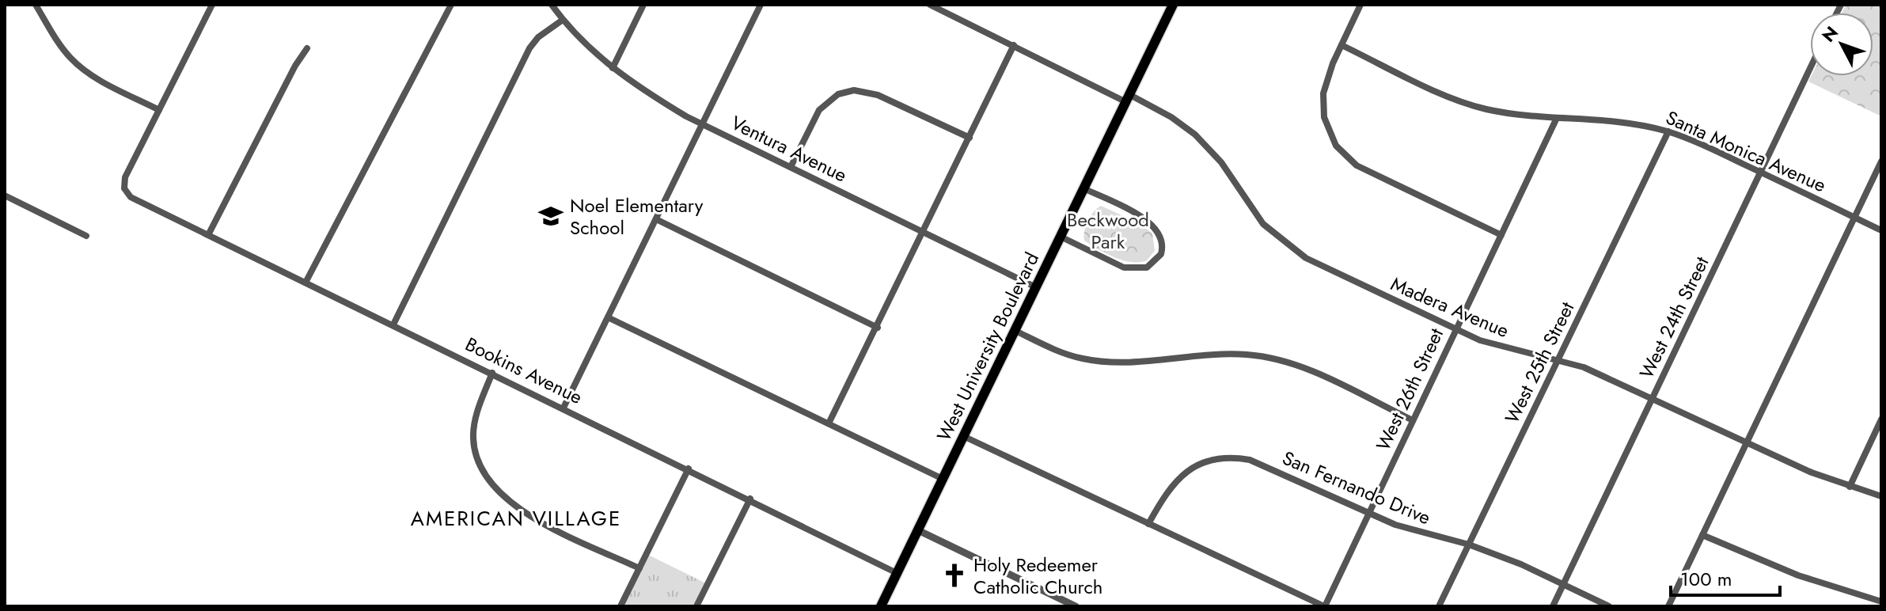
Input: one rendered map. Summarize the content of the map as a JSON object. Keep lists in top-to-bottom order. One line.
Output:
{"streets":{"main road":["West University Boulevard"],"street":["Ventura Avenue","Santa Monica Avenue","Madera Avenue","West 24th Street","West 25th Street","Bookins Avenue","West 26th Street","San Fernando Drive"]},"crossings":[["Ventura Avenue","West University Boulevard"],["Santa Monica Avenue","West 24th Street"],["Santa Monica Avenue","West 25th Street"],["Santa Monica Avenue","West 26th Street"],["Madera Avenue","West 24th Street"],["Madera Avenue","West University Boulevard"],["Madera Avenue","West 25th Street"],["Madera Avenue","West 26th Street"],["West 24th Street","San Fernando Drive"],["West University Boulevard","Bookins Avenue"],["West 25th Street","San Fernando Drive"],["West 26th Street","San Fernando Drive"]],"districts":["AMERICAN VILLAGE"],"parks":["Beckwood Park"],"places":{"school or university":["Noel Elementary School"],"church":["Holy Redeemer Catholic Church"]},"scale_bar":"100 m","north":"top left"}
